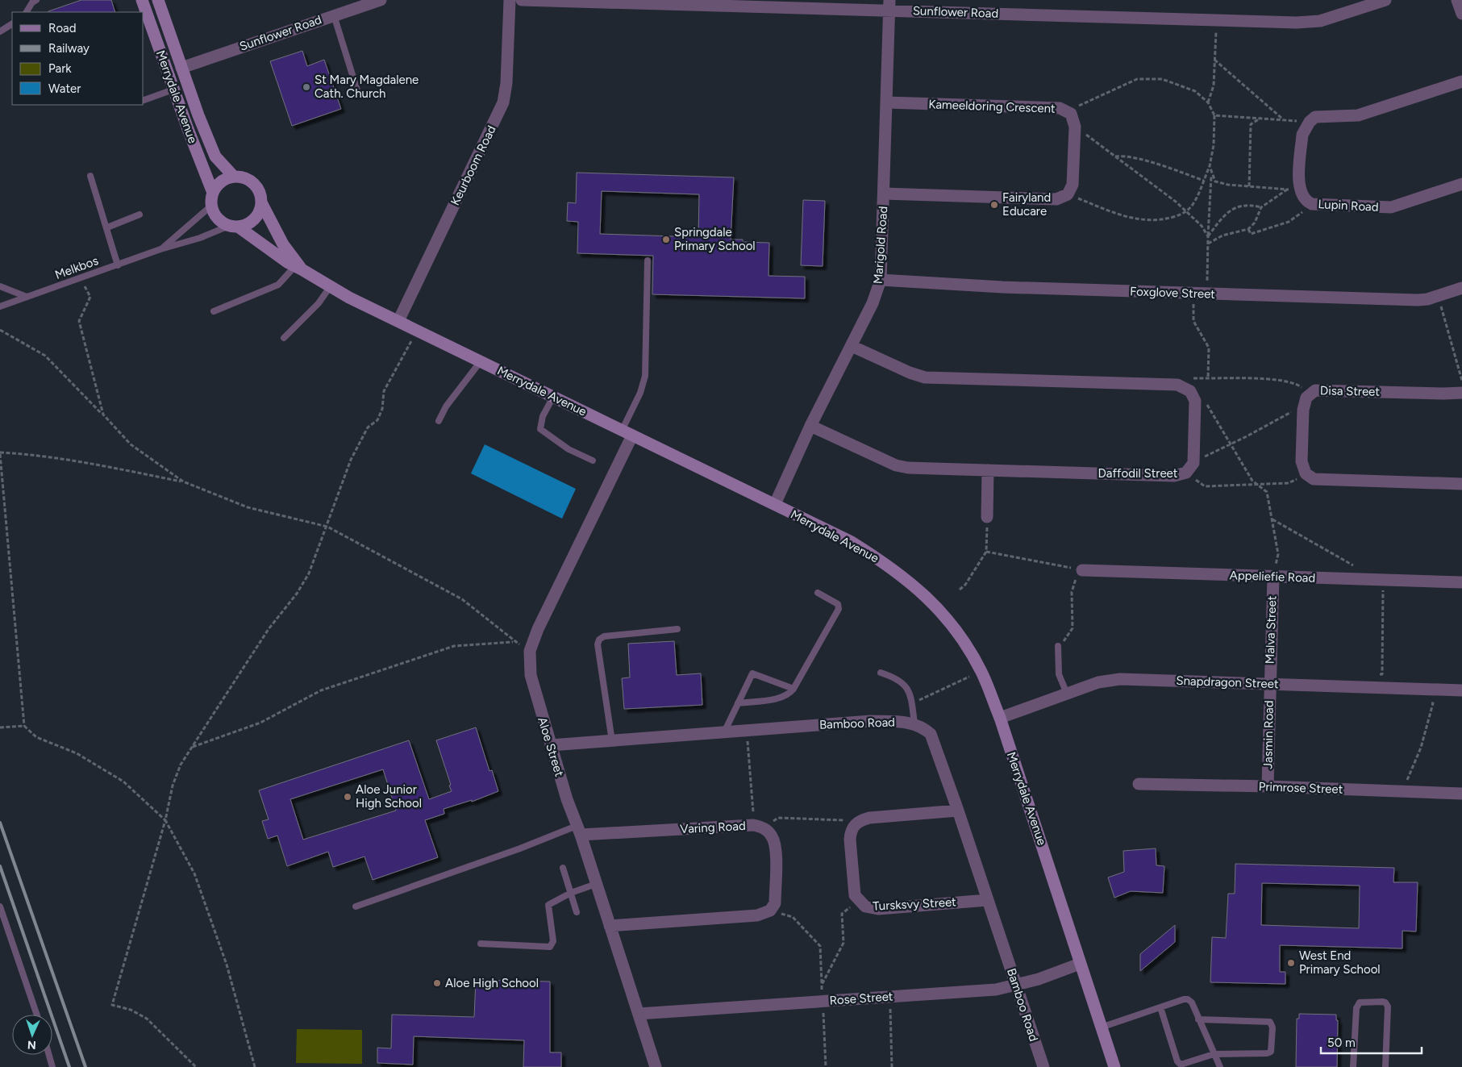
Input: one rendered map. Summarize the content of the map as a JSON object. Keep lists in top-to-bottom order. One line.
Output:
{"streets":{"street":["Sunflower Road","Merrydale Avenue","Kameeldoring Crescent","Keurboom Road","Lupin Road","Marigold Road","Foxglove Street","Disa Street","Daffodil Street","Appeliefie Road","Malva Street","Snapdragon Street","Bamboo Road","Jasmin Road","Aloe Street","Primrose Street","Varing Road","Tursksvy Street","Rose Street"],"lane":["Melkbos"]},"crossings":[["Sunflower Road","Merrydale Avenue"],["Sunflower Road","Marigold Road"],["Merrydale Avenue","Keurboom Road"],["Merrydale Avenue","Marigold Road"],["Merrydale Avenue","Melkbos"],["Merrydale Avenue","Snapdragon Street"],["Merrydale Avenue","Aloe Street"],["Merrydale Avenue","Rose Street"],["Kameeldoring Crescent","Marigold Road"],["Marigold Road","Foxglove Street"],["Marigold Road","Daffodil Street"],["Appeliefie Road","Malva Street"],["Malva Street","Snapdragon Street"],["Malva Street","Jasmin Road"],["Snapdragon Street","Jasmin Road"],["Bamboo Road","Aloe Street"],["Bamboo Road","Tursksvy Street"],["Bamboo Road","Rose Street"],["Jasmin Road","Primrose Street"],["Aloe Street","Varing Road"],["Aloe Street","Rose Street"]],"places":["St Mary Magdalene Cath. Church","Fairyland Educare","Springdale Primary School","Aloe Junior High School","West End Primary School","Aloe High School"],"legend":["Road","Railway","Park","Water"],"scale_bar":"50 m","north":"bottom"}
